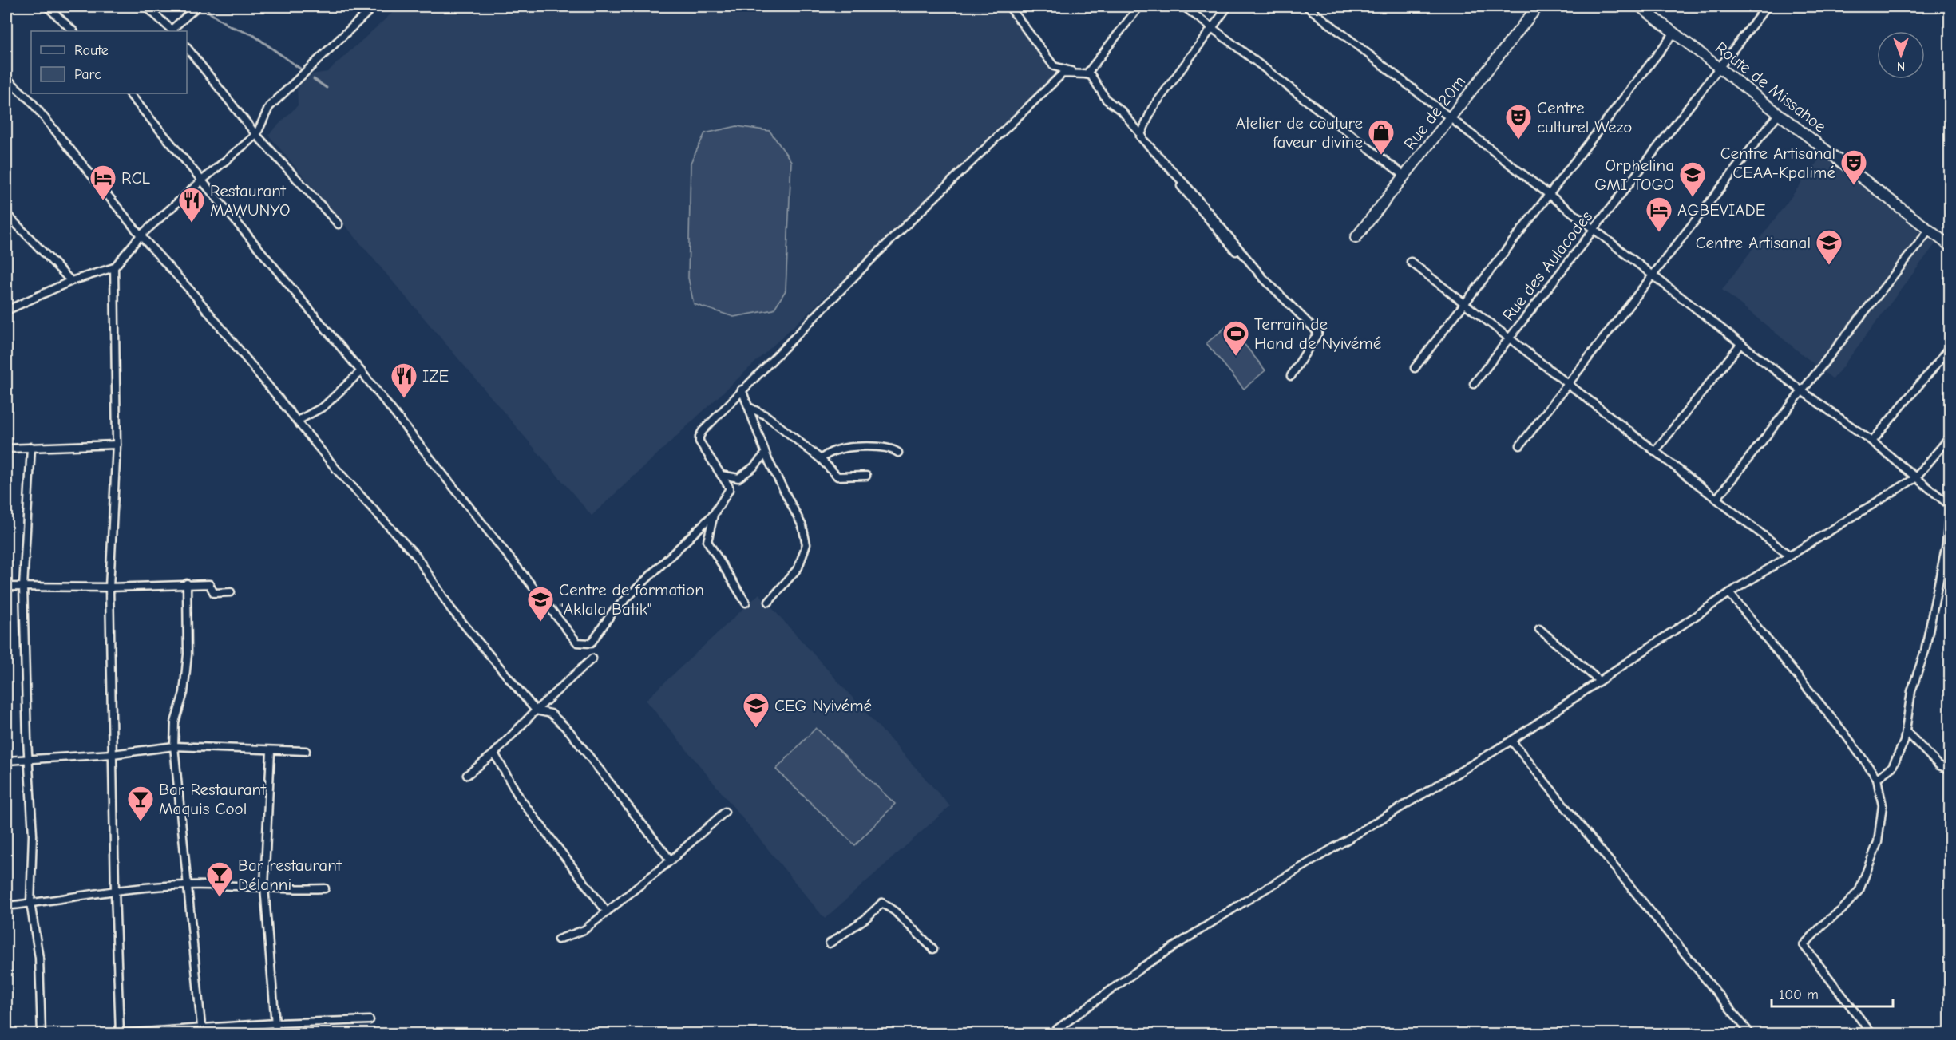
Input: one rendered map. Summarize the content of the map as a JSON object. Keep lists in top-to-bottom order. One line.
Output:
{"streets":{"main road":["Route de Missahoe","Rue de 20m"],"street":["Rue des Aulacodes"]},"crossings":[["Route de Missahoe","Rue des Aulacodes"]],"places":{"theatre":["Centre culturel Wezo","Centre Artisanal CEAA-Kpalimé"],"shop":["Atelier de couture faveur divine"],"school or university":["Orphelina GMI TOGO","Centre Artisanal","Centre de formation \"Aklala Batik\"","CEG Nyivémé"],"hotel":["RCL","AGBEVIADE"],"restaurant":["Restaurant MAWUNYO","IZE"],"sports":["Terrain de Hand de Nyivémé"],"bar":["Bar Restaurant Maquis Cool","Bar restaurant Délanni"]},"legend":["Route","Parc"],"scale_bar":"100 m","north":"bottom"}
